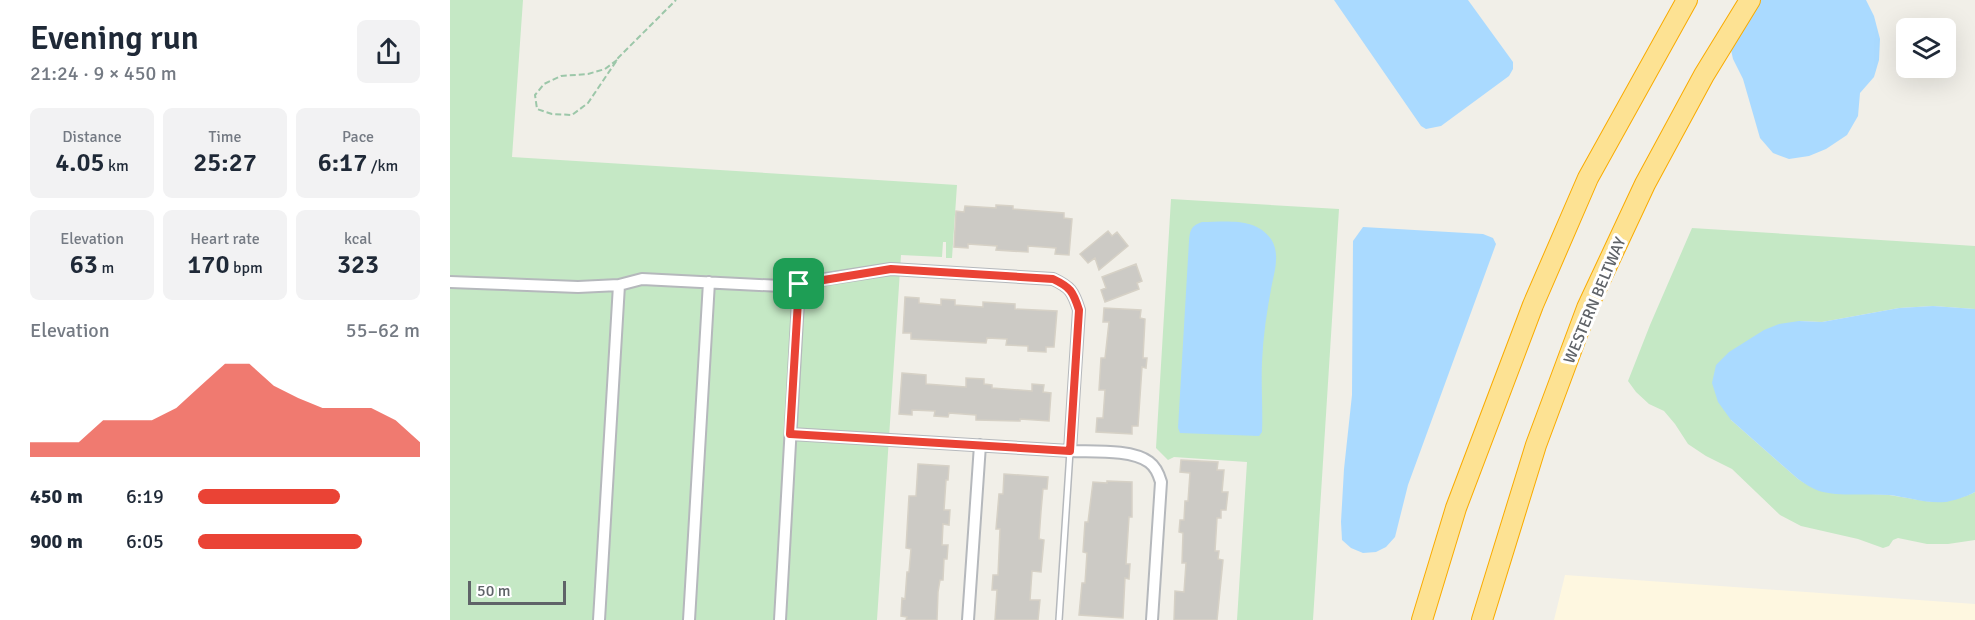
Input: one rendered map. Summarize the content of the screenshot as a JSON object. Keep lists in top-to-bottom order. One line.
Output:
{"streets":{"highway":["WESTERN BELTWAY"]},"scale_bar":"50 m","page":{"heading":["Evening run","21:24 · 9 × 450 m"],"stats":[["Distance","4.05 km"],["Time","25:27"],["Pace","6:17 /km"],["Elevation","63 m"],["Heart rate","170 bpm"],["kcal","323"]],"chart":["Elevation","55–62 m"],"list":[{"name":"450 m","note":"6:19"},{"name":"900 m","note":"6:05"}],"scale":"50 m"}}
